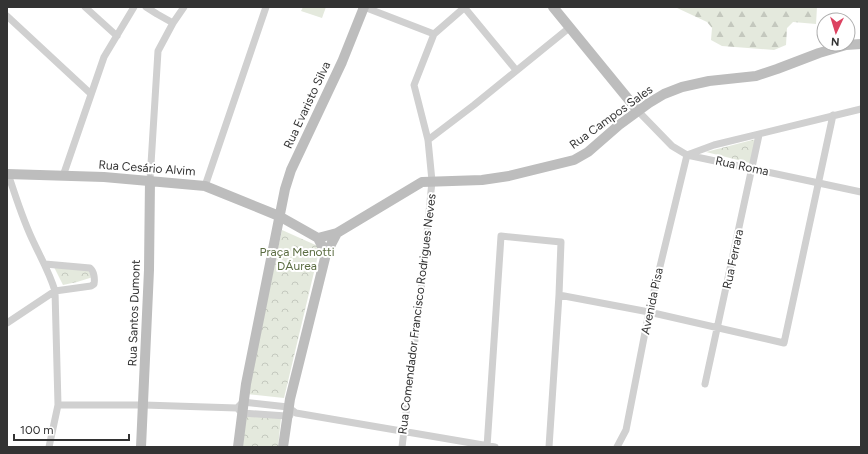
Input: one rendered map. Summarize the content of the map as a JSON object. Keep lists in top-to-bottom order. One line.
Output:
{"streets":{"street":["Rua Evaristo Silva","Rua Campos Sales","Rua Roma","Rua Cesário Alvim","Rua Ferrara","Avenida Pisa","Rua Santos Dumont","Rua Comendador Francisco Rodrigues Neves"]},"crossings":[["Rua Evaristo Silva","Rua Cesário Alvim"],["Rua Campos Sales","Rua Roma"],["Rua Campos Sales","Rua Cesário Alvim"],["Rua Campos Sales","Rua Comendador Francisco Rodrigues Neves"],["Rua Roma","Rua Ferrara"],["Rua Roma","Avenida Pisa"],["Rua Cesário Alvim","Rua Santos Dumont"]],"parks":["Praça Menotti DÁurea"],"scale_bar":"100 m","north":"bottom"}
